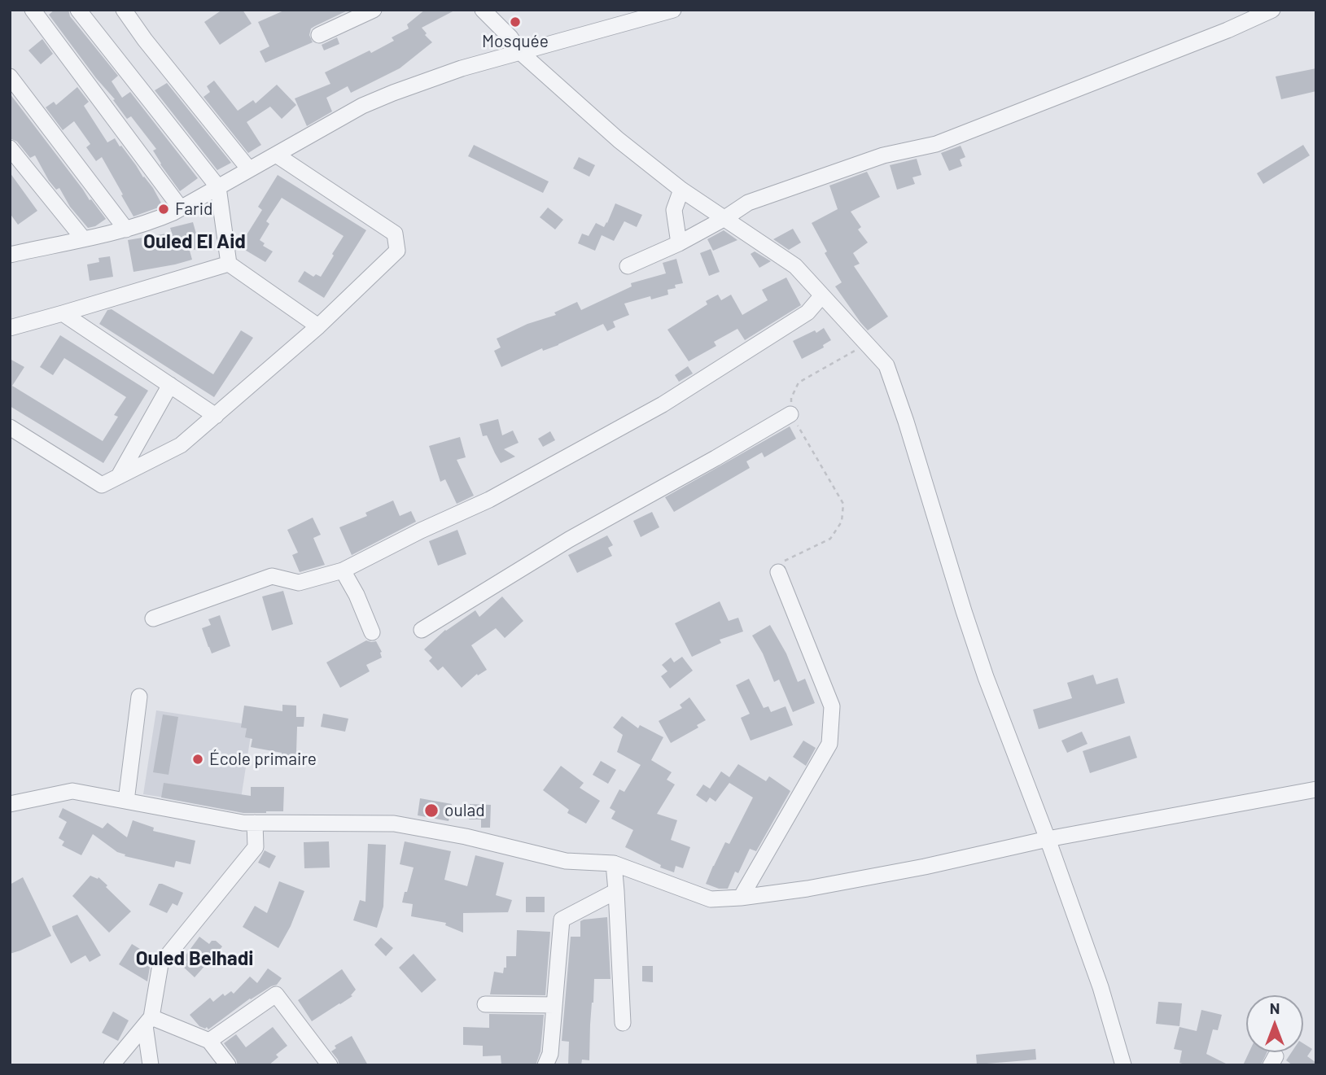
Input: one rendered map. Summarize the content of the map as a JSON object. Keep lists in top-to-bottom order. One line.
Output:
{"districts":["Ouled El Aid","Ouled Belhadi"],"places":["Mosquée","Farid","École primaire","oulad"],"north":"top"}
